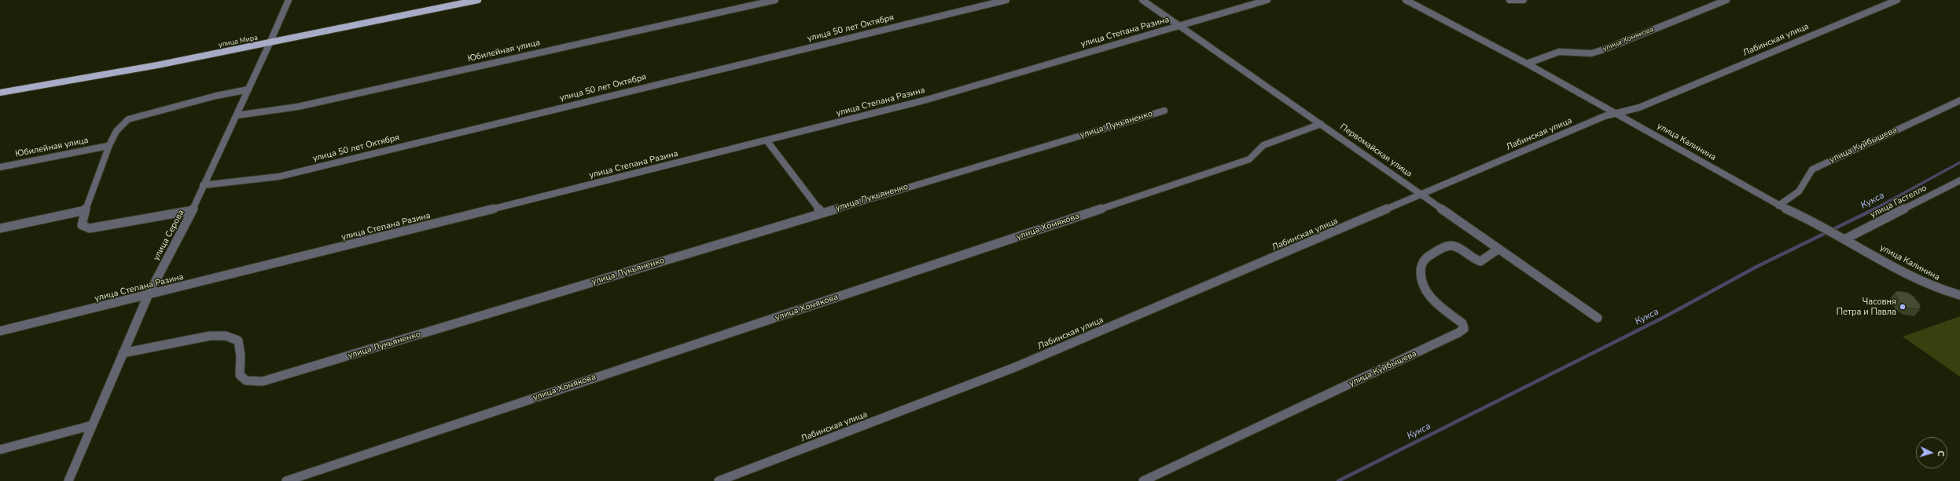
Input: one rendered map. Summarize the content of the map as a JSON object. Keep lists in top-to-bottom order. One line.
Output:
{"streets":{"main road":["улица Мира"],"street":["улица 50 лет Октября","улица Степана Разина","улица Хомякова","Лабинская улица","Юбилейная улица","улица Лукьяненко","улица Калинина","улица Куйбышева","Первомайская улица","улица Гастелло","улица Серова"]},"crossings":[["улица 50 лет Октября","улица Серова"],["улица Степана Разина","Первомайская улица"],["улица Степана Разина","улица Серова"],["улица Хомякова","улица Калинина"],["улица Хомякова","Первомайская улица"],["Лабинская улица","улица Калинина"],["Лабинская улица","Первомайская улица"],["улица Мира","улица Серова"],["Юбилейная улица","улица Серова"],["улица Лукьяненко","улица Серова"],["улица Калинина","улица Куйбышева"],["улица Калинина","улица Гастелло"],["улица Куйбышева","Первомайская улица"]],"water":["Кукса"],"places":["Часовня Петра и Павла"],"north":"right"}
